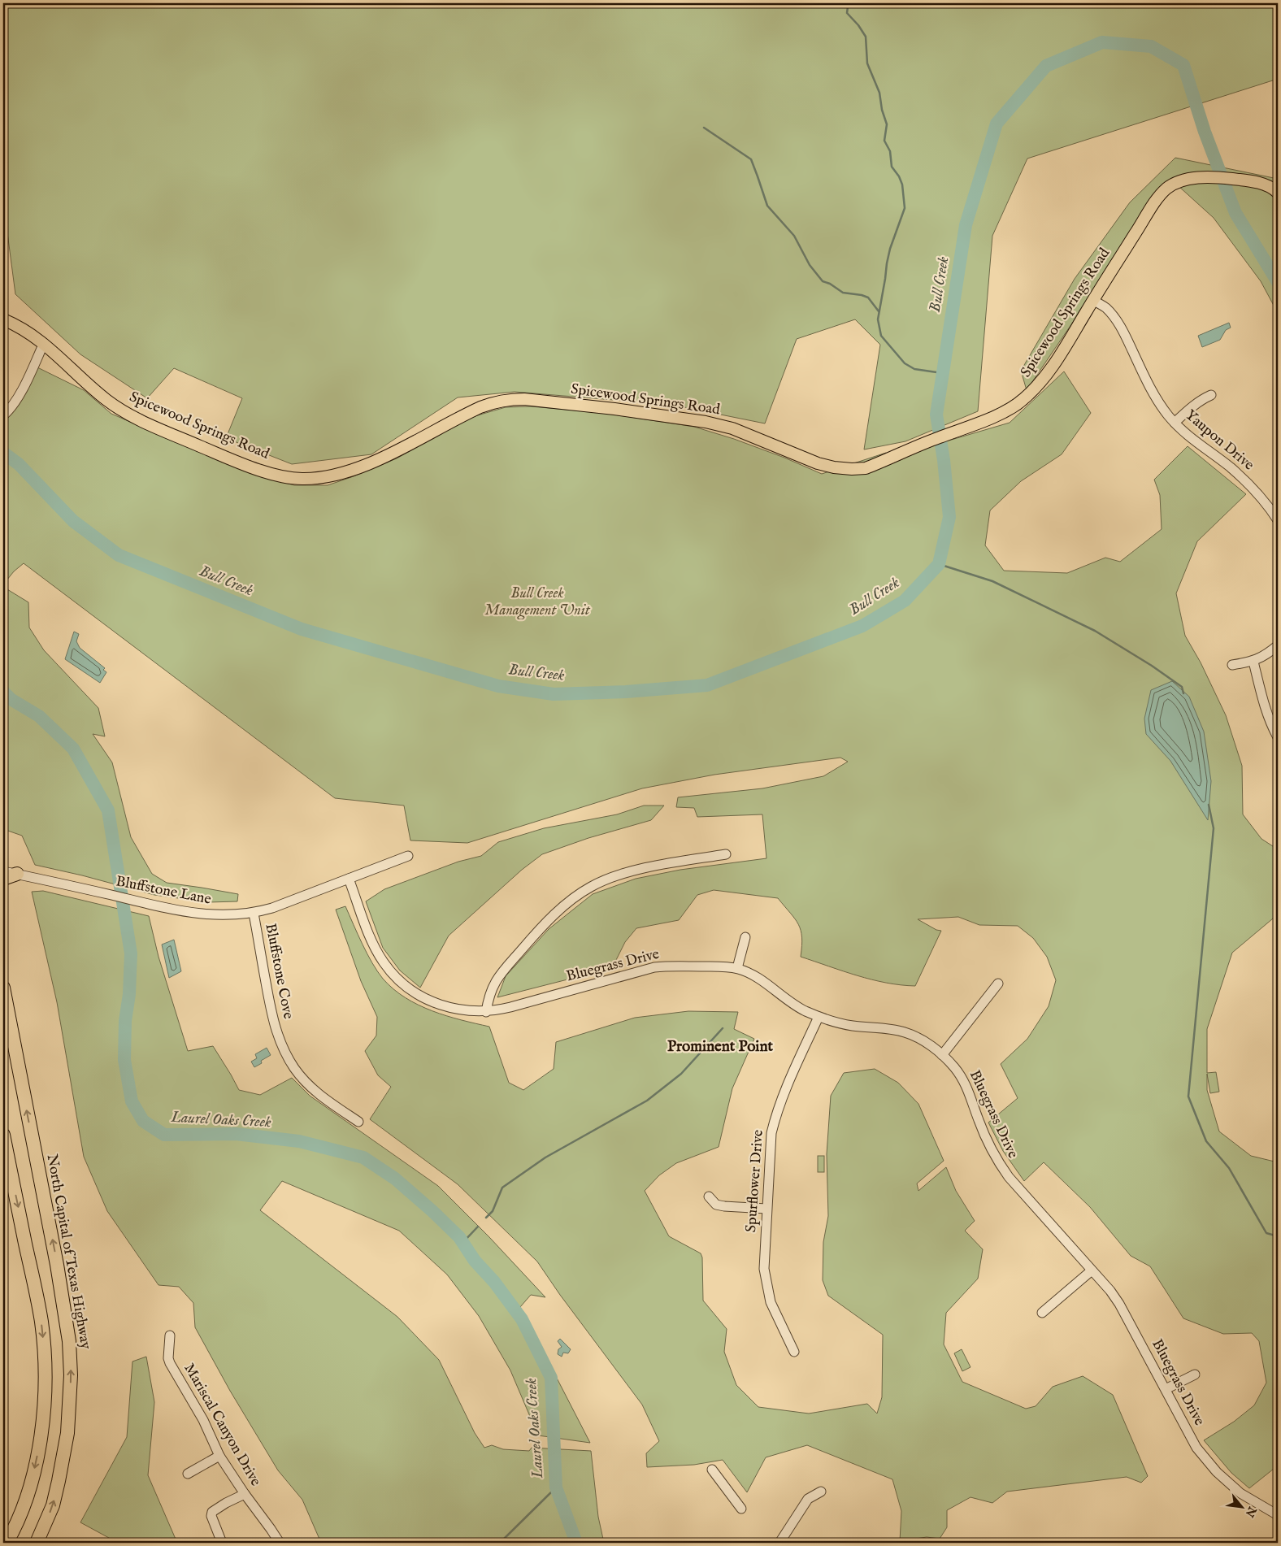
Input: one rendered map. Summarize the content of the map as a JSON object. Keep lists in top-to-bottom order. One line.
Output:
{"streets":{"highway":["North Capital of Texas Highway"],"main road":["Spicewood Springs Road"],"street":["Yaupon Drive","Bluffstone Lane","Bluegrass Drive","Bluffstone Cove","Spurflower Drive","Mariscal Canyon Drive"]},"crossings":[["Spicewood Springs Road","Yaupon Drive"],["Bluffstone Lane","Bluegrass Drive"],["Bluffstone Lane","Bluffstone Cove"],["Bluegrass Drive","Spurflower Drive"]],"districts":["Prominent Point"],"water":["Bull Creek","Laurel Oaks Creek"],"parks":["Bull Creek Management Unit"],"north":"bottom right"}
